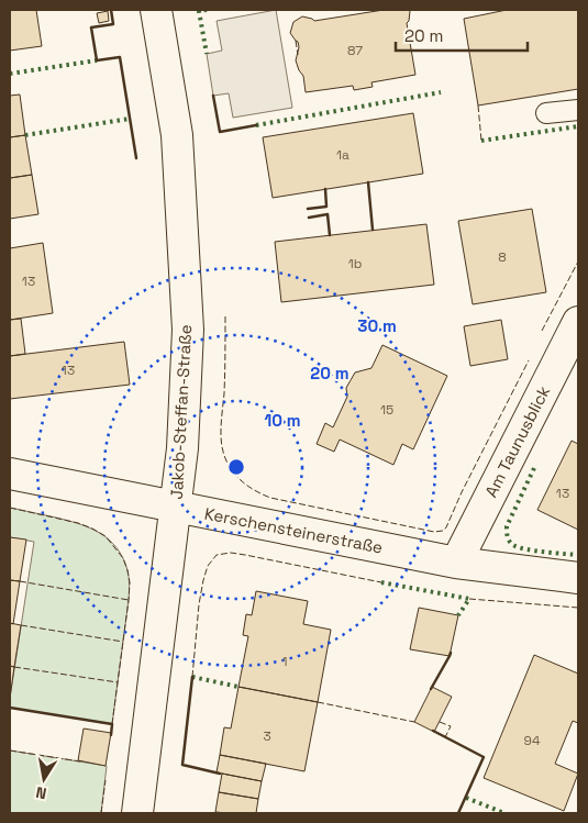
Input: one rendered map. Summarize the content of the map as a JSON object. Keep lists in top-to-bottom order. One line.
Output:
{"streets":{"street":["Jakob-Steffan-Straße","Am Taunusblick","Kerschensteinerstraße"]},"crossings":[["Jakob-Steffan-Straße","Kerschensteinerstraße"],["Am Taunusblick","Kerschensteinerstraße"]],"house_numbers":["87","1a","8","1b","13","13","15","13","1","3","94"],"scale_bar":"20 m","north":"bottom","rings":["30 m","20 m","10 m"]}
